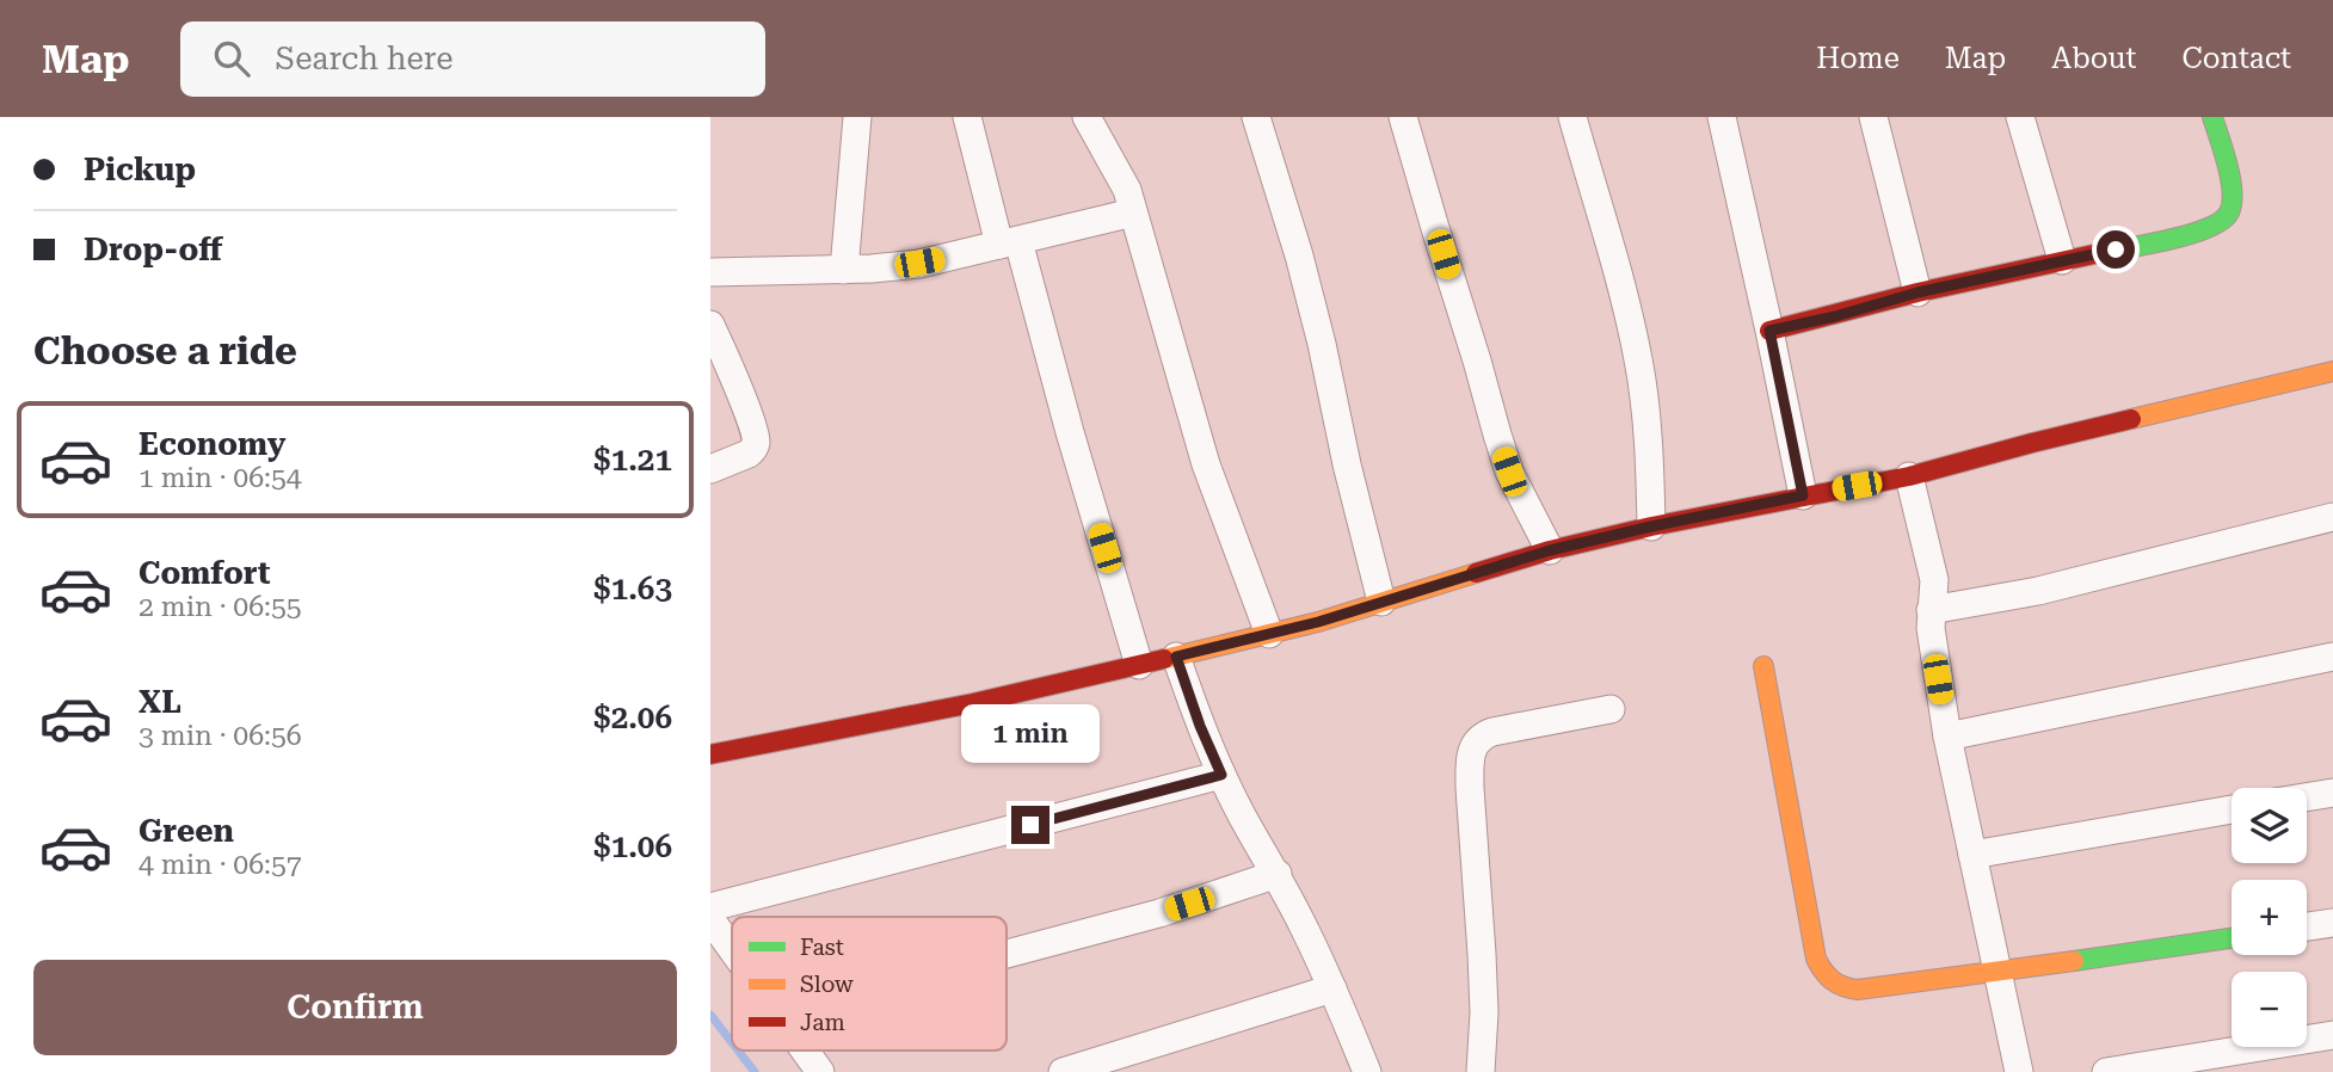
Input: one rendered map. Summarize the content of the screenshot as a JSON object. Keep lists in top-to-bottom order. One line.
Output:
{"legend":["Fast","Slow","Jam"],"page":{"header":"Map","search":"Search here","nav":["Home","Map","About","Contact"],"banner":["Pickup","Drop-off"],"heading":"Choose a ride","list":[{"name":"Economy","note":"1 min · 06:54","value":"$1.21"},{"name":"Comfort","note":"2 min · 06:55","value":"$1.63"},{"name":"XL","note":"3 min · 06:56","value":"$2.06"},{"name":"Green","note":"4 min · 06:57","value":"$1.06"}],"bubble":"1 min","map_buttons":["+","−"],"buttons":"Confirm"}}
